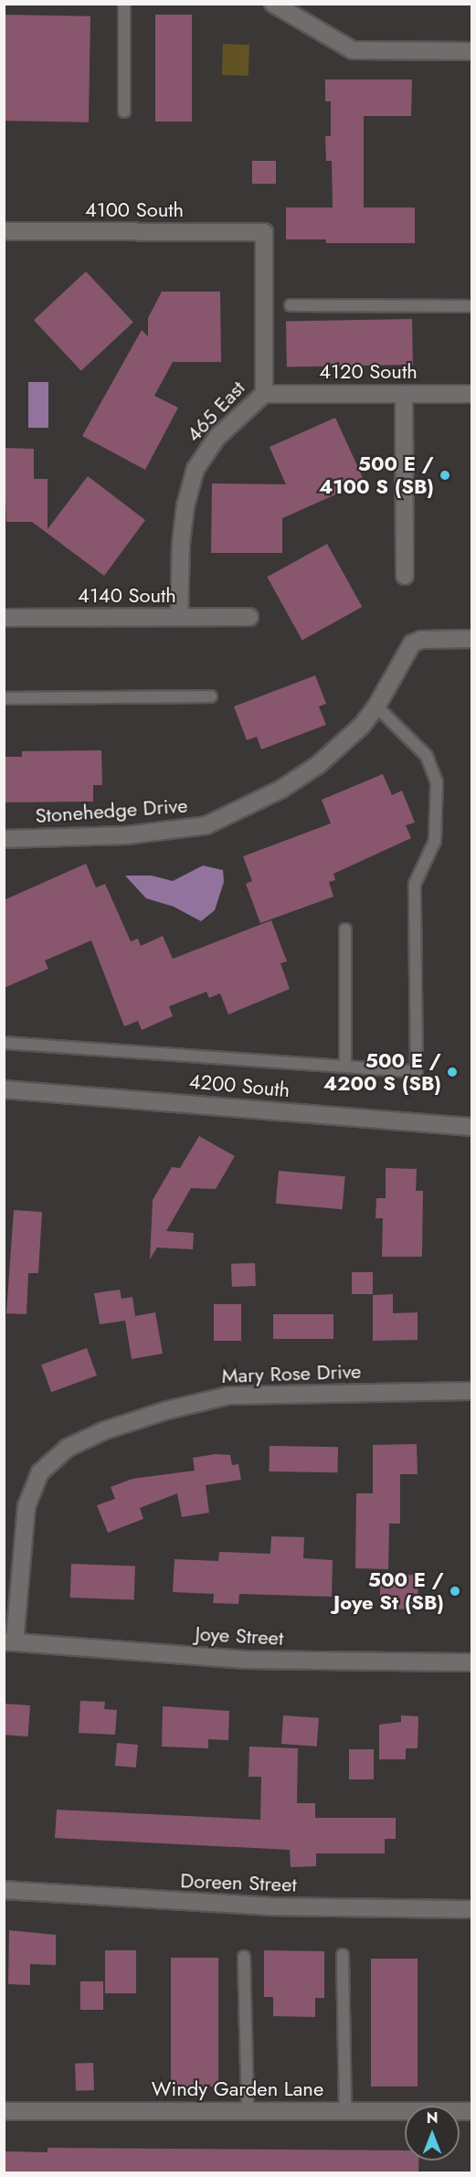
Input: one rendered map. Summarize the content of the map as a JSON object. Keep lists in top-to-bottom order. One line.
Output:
{"streets":{"street":["4100 South","4120 South","465 East","4140 South","Stonehedge Drive","4200 South","Mary Rose Drive","Joye Street","Doreen Street","Windy Garden Lane"]},"crossings":[["4100 South","465 East"],["4120 South","465 East"],["465 East","4140 South"],["Mary Rose Drive","Joye Street"]],"places":["500 E / 4100 S (SB)","500 E / 4200 S (SB)","500 E / Joye St (SB)"],"north":"top"}
